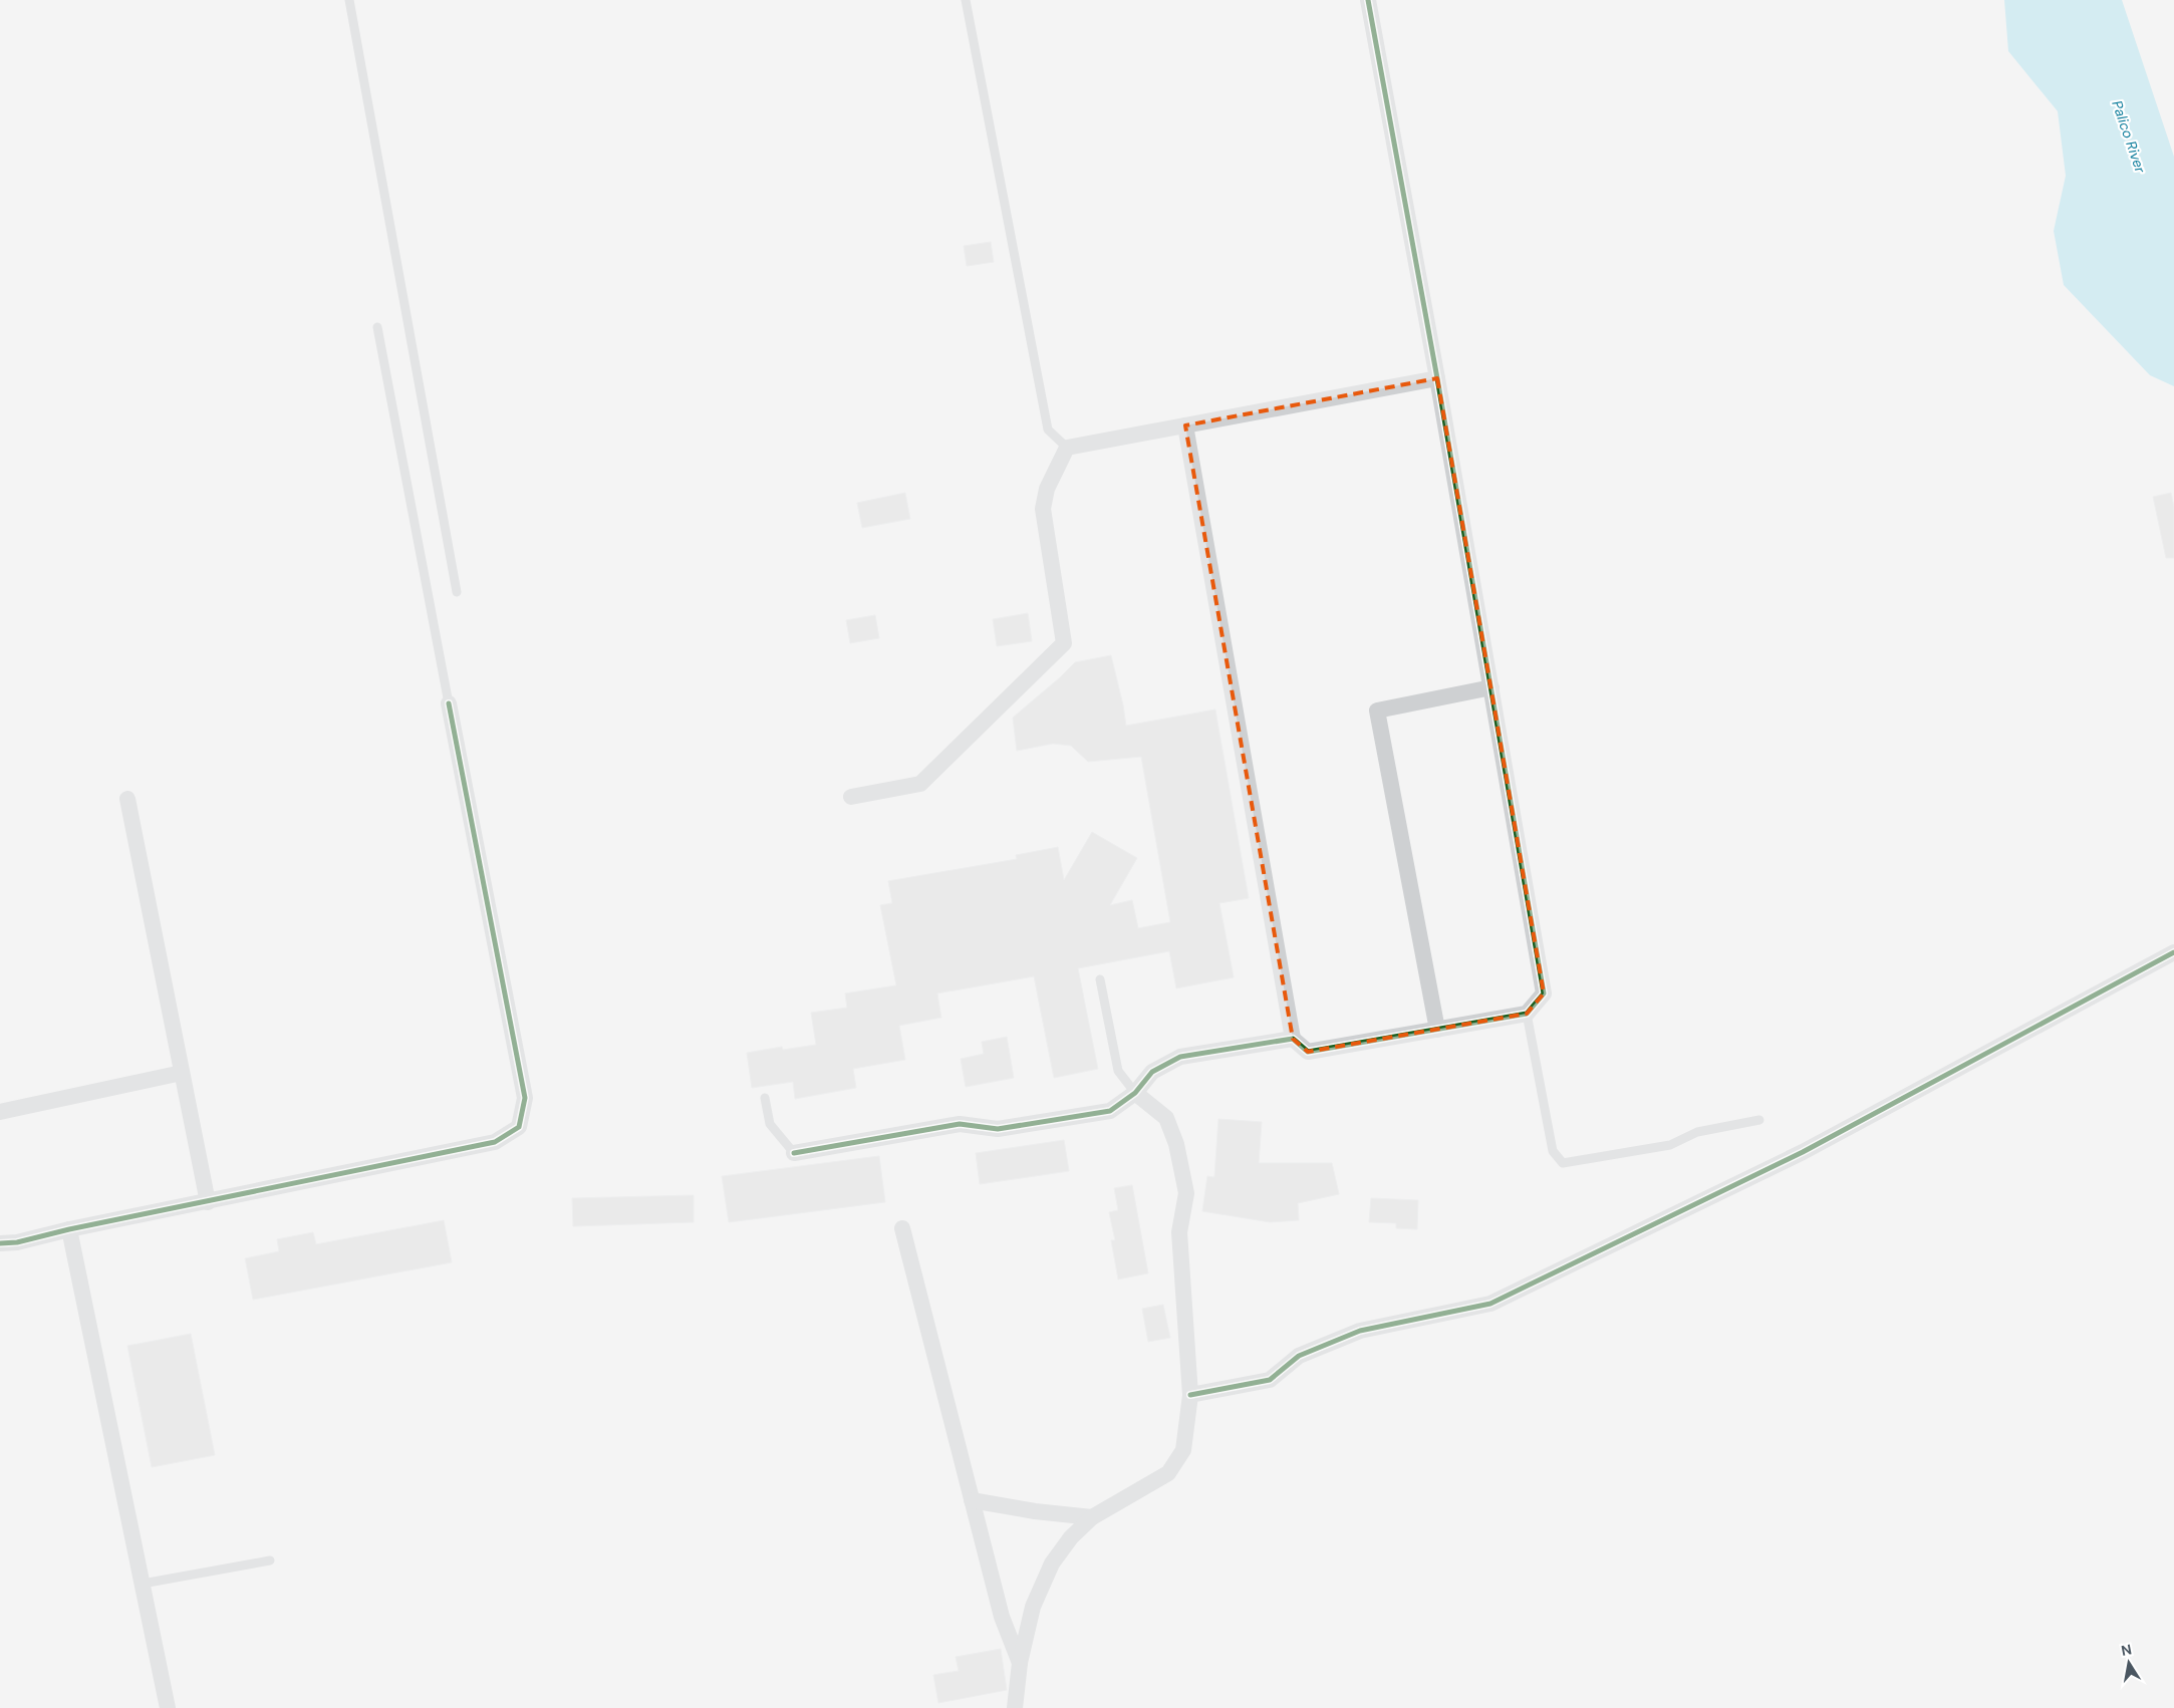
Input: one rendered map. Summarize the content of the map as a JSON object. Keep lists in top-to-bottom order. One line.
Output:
{"water":["Palico River"],"north":"top"}
